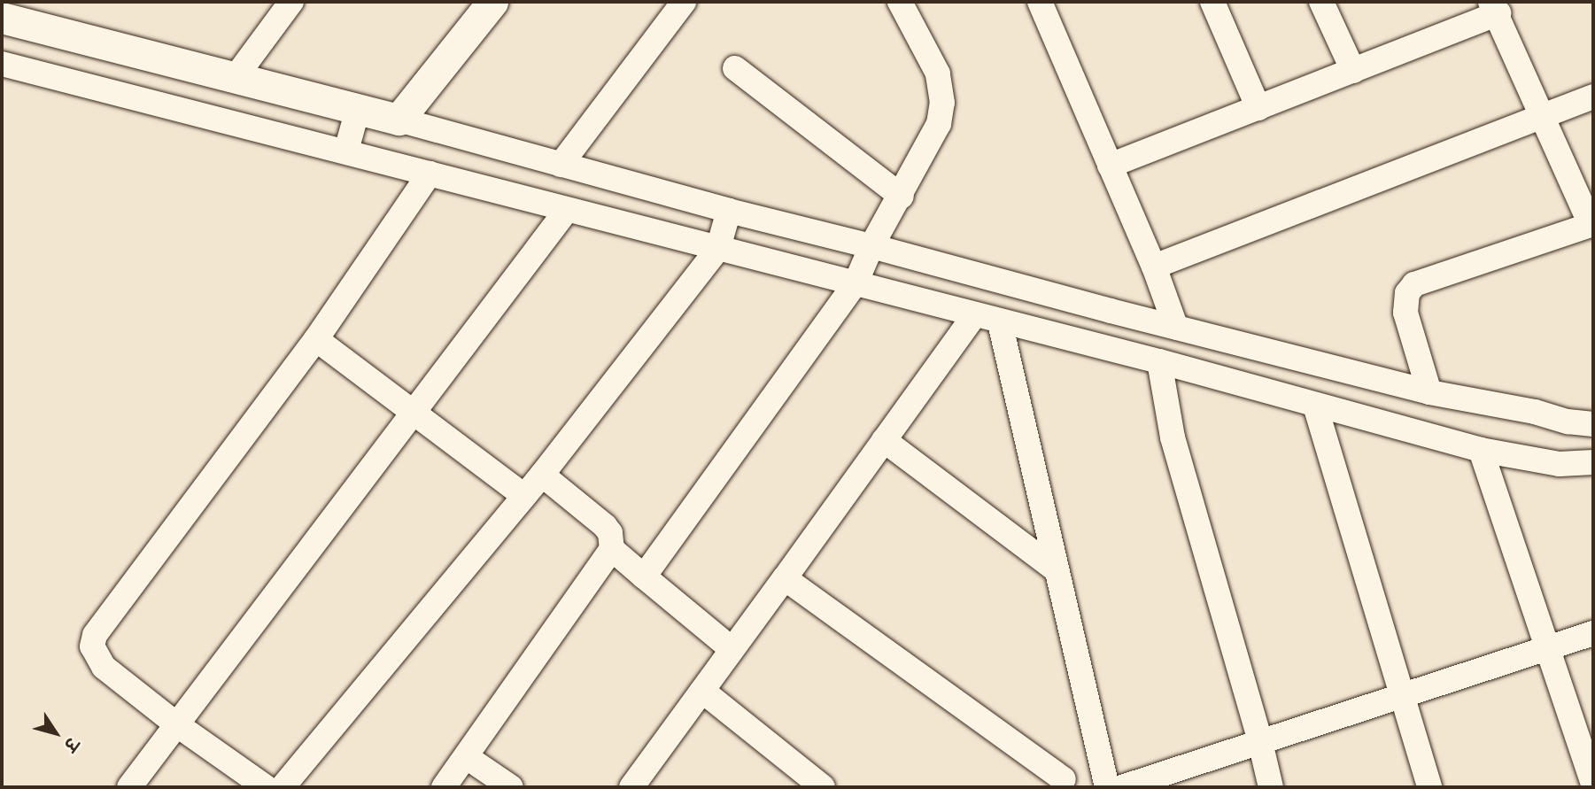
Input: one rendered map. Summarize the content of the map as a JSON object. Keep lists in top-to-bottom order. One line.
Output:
{"north":"bottom right"}
